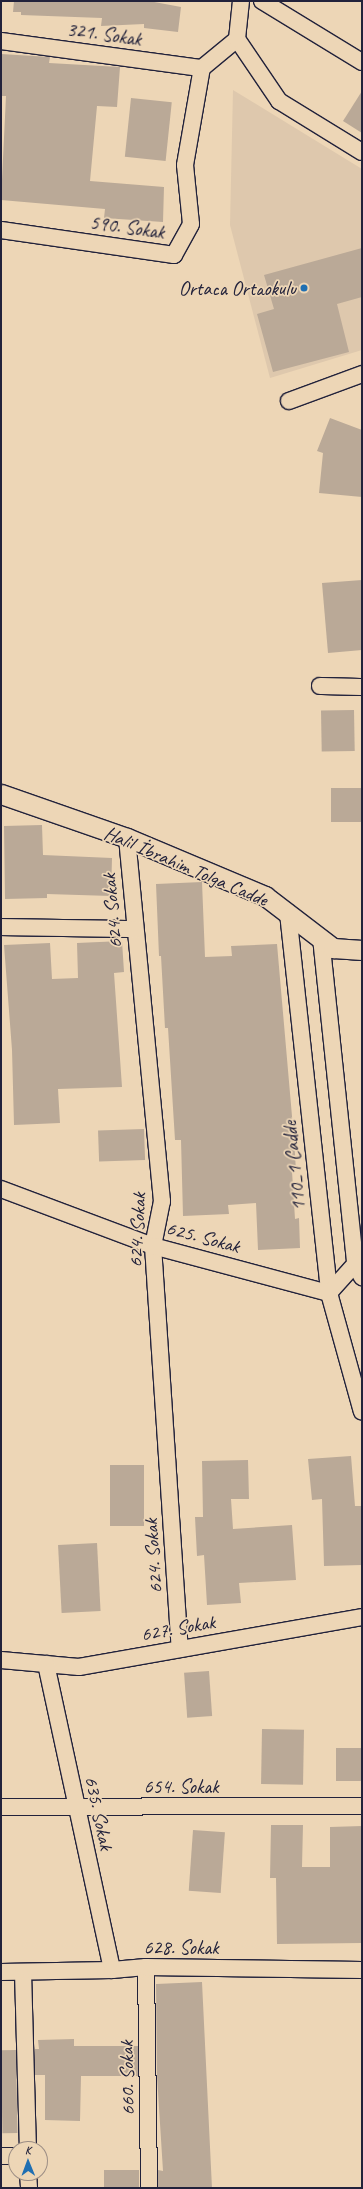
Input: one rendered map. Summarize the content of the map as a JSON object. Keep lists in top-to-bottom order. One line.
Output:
{"streets":{"street":["321. Sokak","590. Sokak","Halil İbrahim Tolga Cadde","624. Sokak","110_1 Cadde","625. Sokak","627. Sokak","654. Sokak","635. Sokak","628. Sokak","660. Sokak"]},"crossings":[["321. Sokak","590. Sokak"],["Halil İbrahim Tolga Cadde","624. Sokak"],["Halil İbrahim Tolga Cadde","110_1 Cadde"],["624. Sokak","625. Sokak"],["624. Sokak","627. Sokak"],["110_1 Cadde","625. Sokak"],["627. Sokak","635. Sokak"],["654. Sokak","635. Sokak"],["635. Sokak","628. Sokak"],["628. Sokak","660. Sokak"]],"places":["Ortaca Ortaokulu"],"north":"top"}
